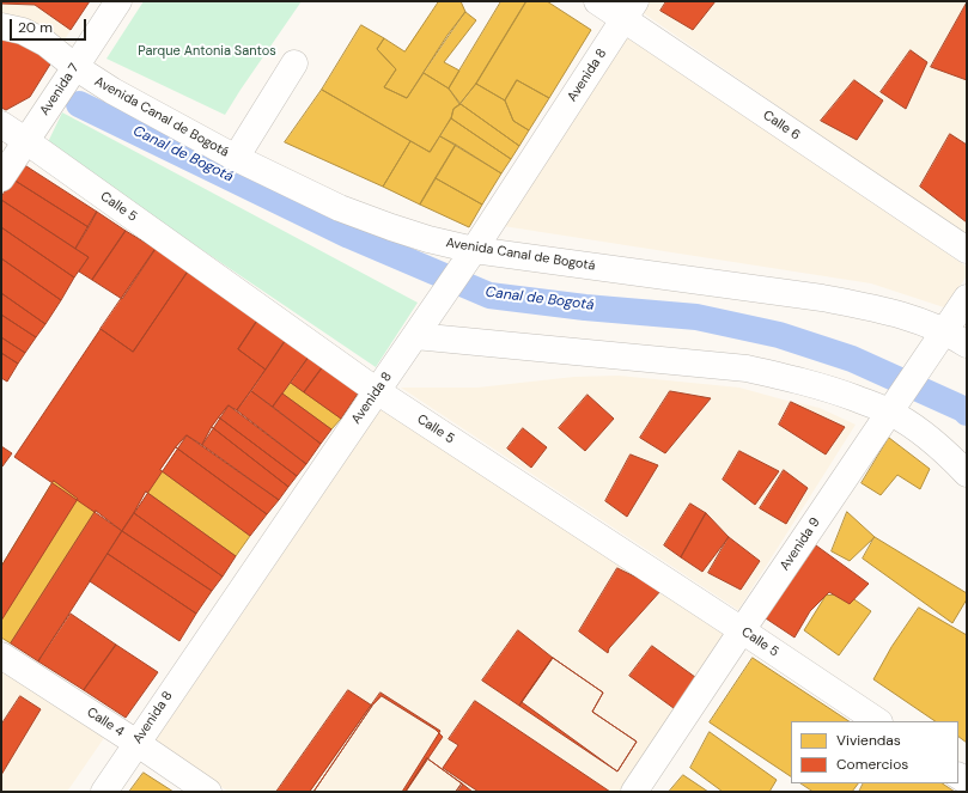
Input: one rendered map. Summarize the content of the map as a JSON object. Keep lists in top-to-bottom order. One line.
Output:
{"streets":{"street":["Avenida 8","Avenida 7","Avenida Canal de Bogotá","Calle 6","Calle 5","Avenida 9","Calle 4"]},"crossings":[["Avenida 8","Avenida Canal de Bogotá"],["Avenida 8","Calle 6"],["Avenida 8","Calle 5"],["Avenida 8","Calle 4"],["Avenida 7","Avenida Canal de Bogotá"],["Avenida 7","Calle 5"],["Avenida Canal de Bogotá","Avenida 9"],["Calle 5","Avenida 9"]],"water":["Canal de Bogotá"],"parks":["Parque Antonia Santos"],"legend":["Viviendas","Comercios"],"scale_bar":"20 m"}
